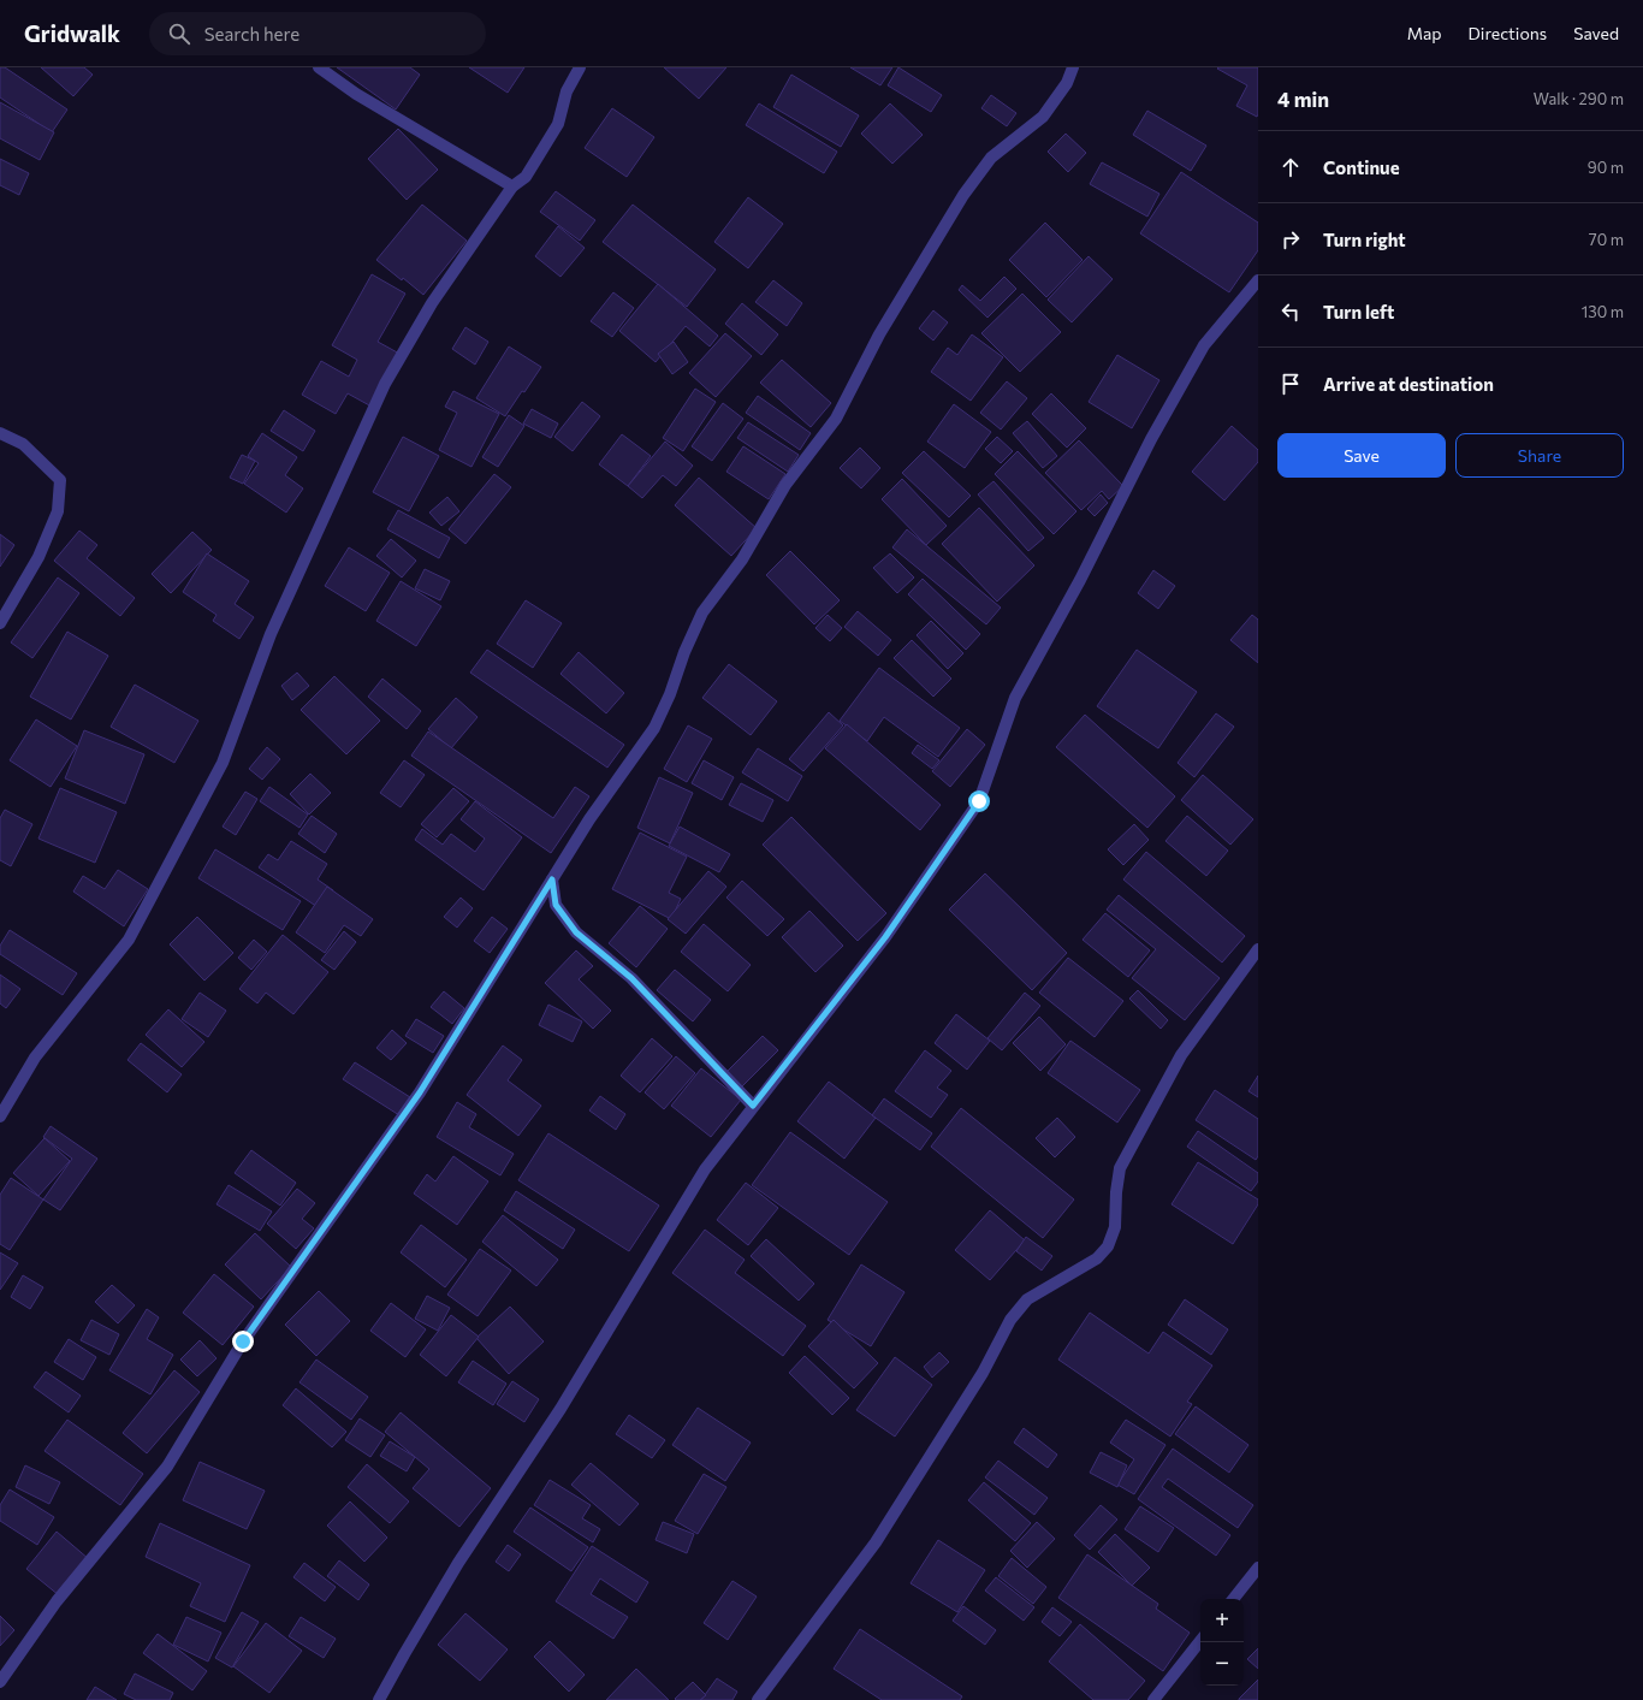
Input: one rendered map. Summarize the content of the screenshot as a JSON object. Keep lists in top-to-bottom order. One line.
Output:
{"page":{"header":"Gridwalk","search":"Search here","nav":["Map","Directions","Saved"],"heading":["4 min","Walk · 290 m"],"list":[["Continue","90 m"],["Turn right","70 m"],["Turn left","130 m"],"Arrive at destination"],"buttons":["Save","Share"],"map_buttons":["+","−"]}}
